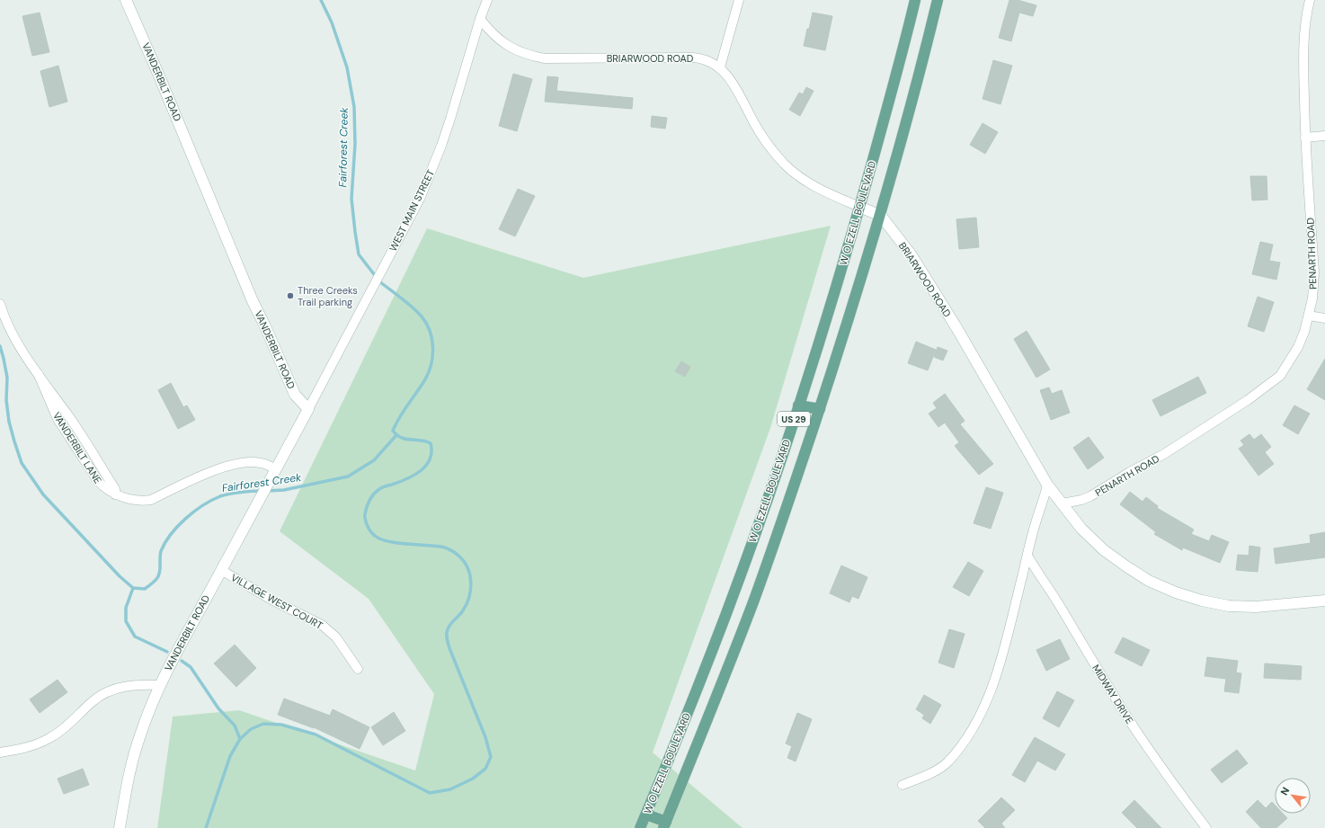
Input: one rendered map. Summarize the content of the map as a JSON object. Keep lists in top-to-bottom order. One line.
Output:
{"streets":{"main road":["W O EZELL BOULEVARD","US 29"],"street":["BRIARWOOD ROAD","VANDERBILT ROAD","WEST MAIN STREET","PENARTH ROAD","VANDERBILT LANE","VILLAGE WEST COURT","MIDWAY DRIVE"]},"crossings":[["BRIARWOOD ROAD","WEST MAIN STREET"],["BRIARWOOD ROAD","W O EZELL BOULEVARD"],["BRIARWOOD ROAD","PENARTH ROAD"],["BRIARWOOD ROAD","US 29"],["VANDERBILT ROAD","WEST MAIN STREET"],["VANDERBILT ROAD","VANDERBILT LANE"],["VANDERBILT ROAD","VILLAGE WEST COURT"]],"water":["Fairforest Creek"],"places":["Three Creeks Trail parking"],"north":"top left"}
